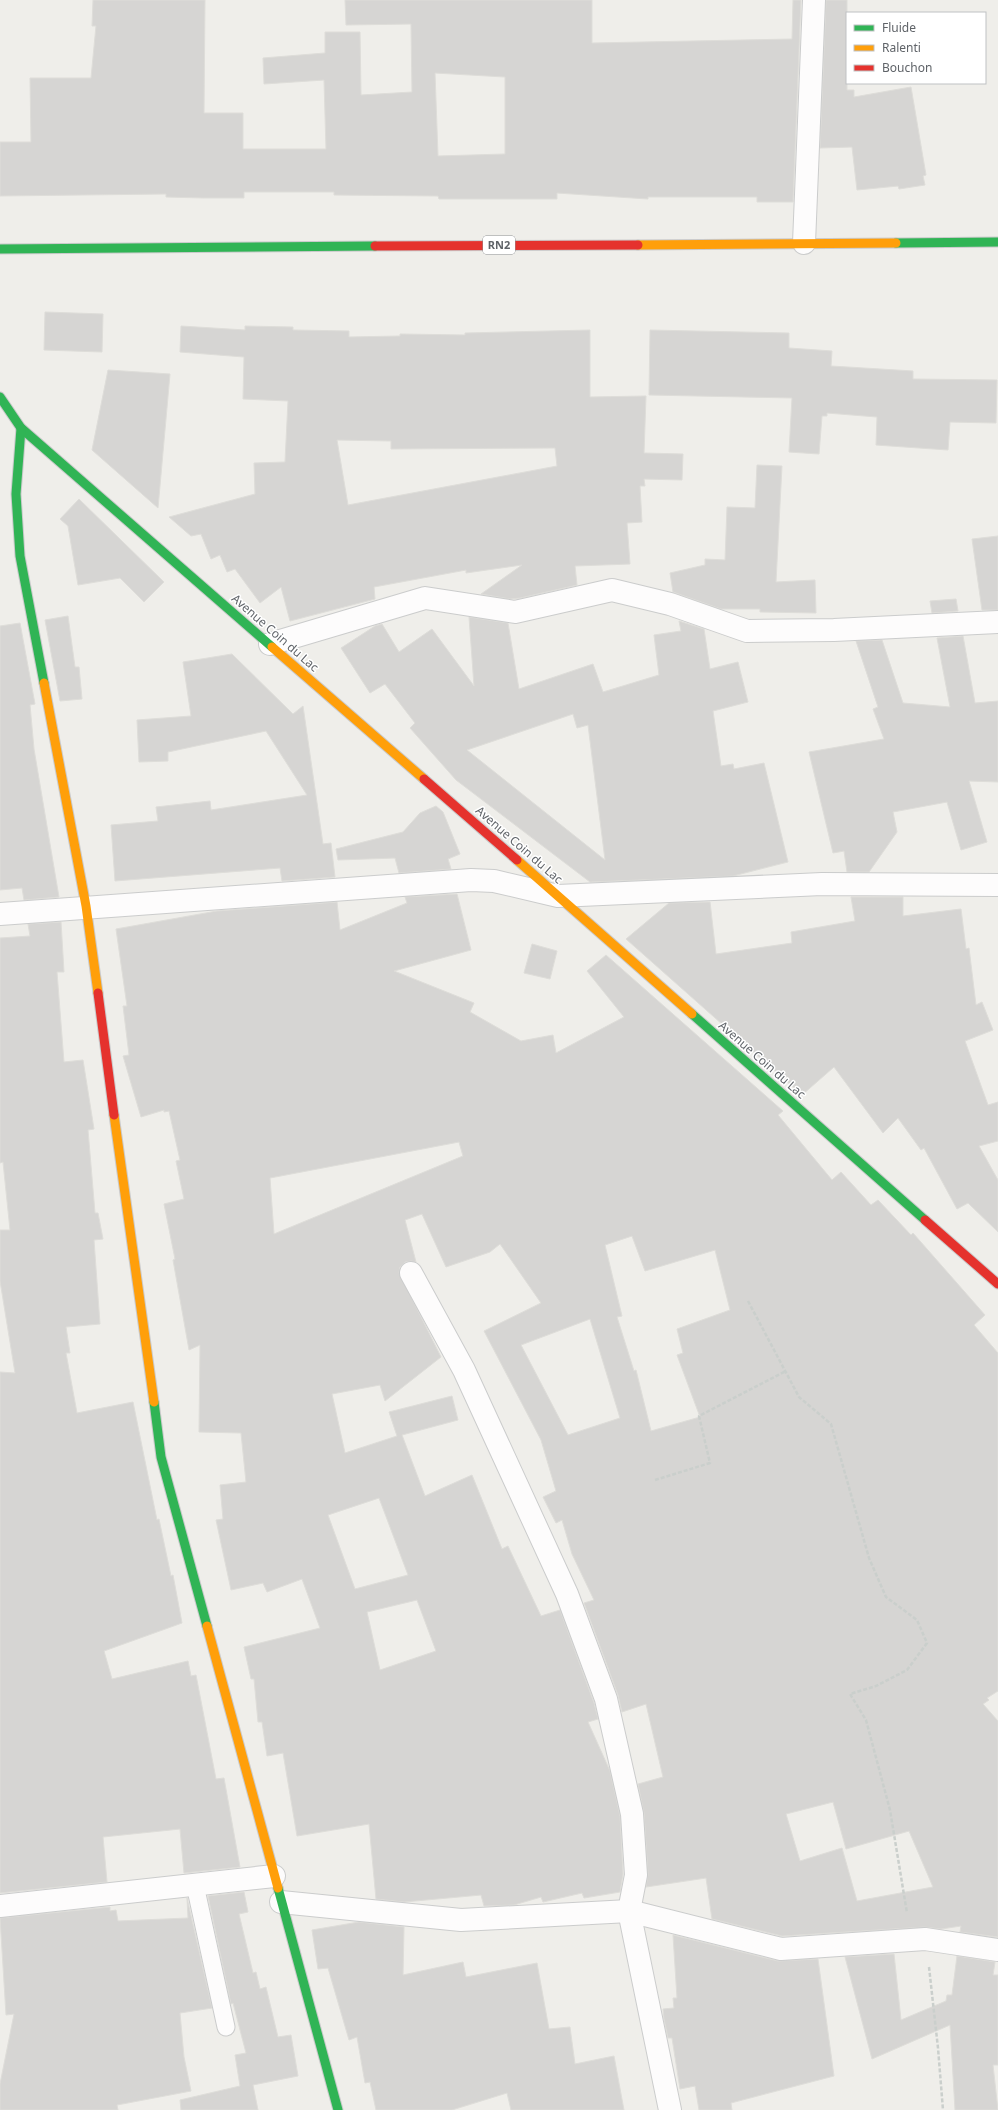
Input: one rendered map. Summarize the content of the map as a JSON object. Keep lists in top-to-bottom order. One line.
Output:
{"streets":{"main road":["RN2","Avenue Coin du Lac"]},"legend":["Fluide","Ralenti","Bouchon"]}
